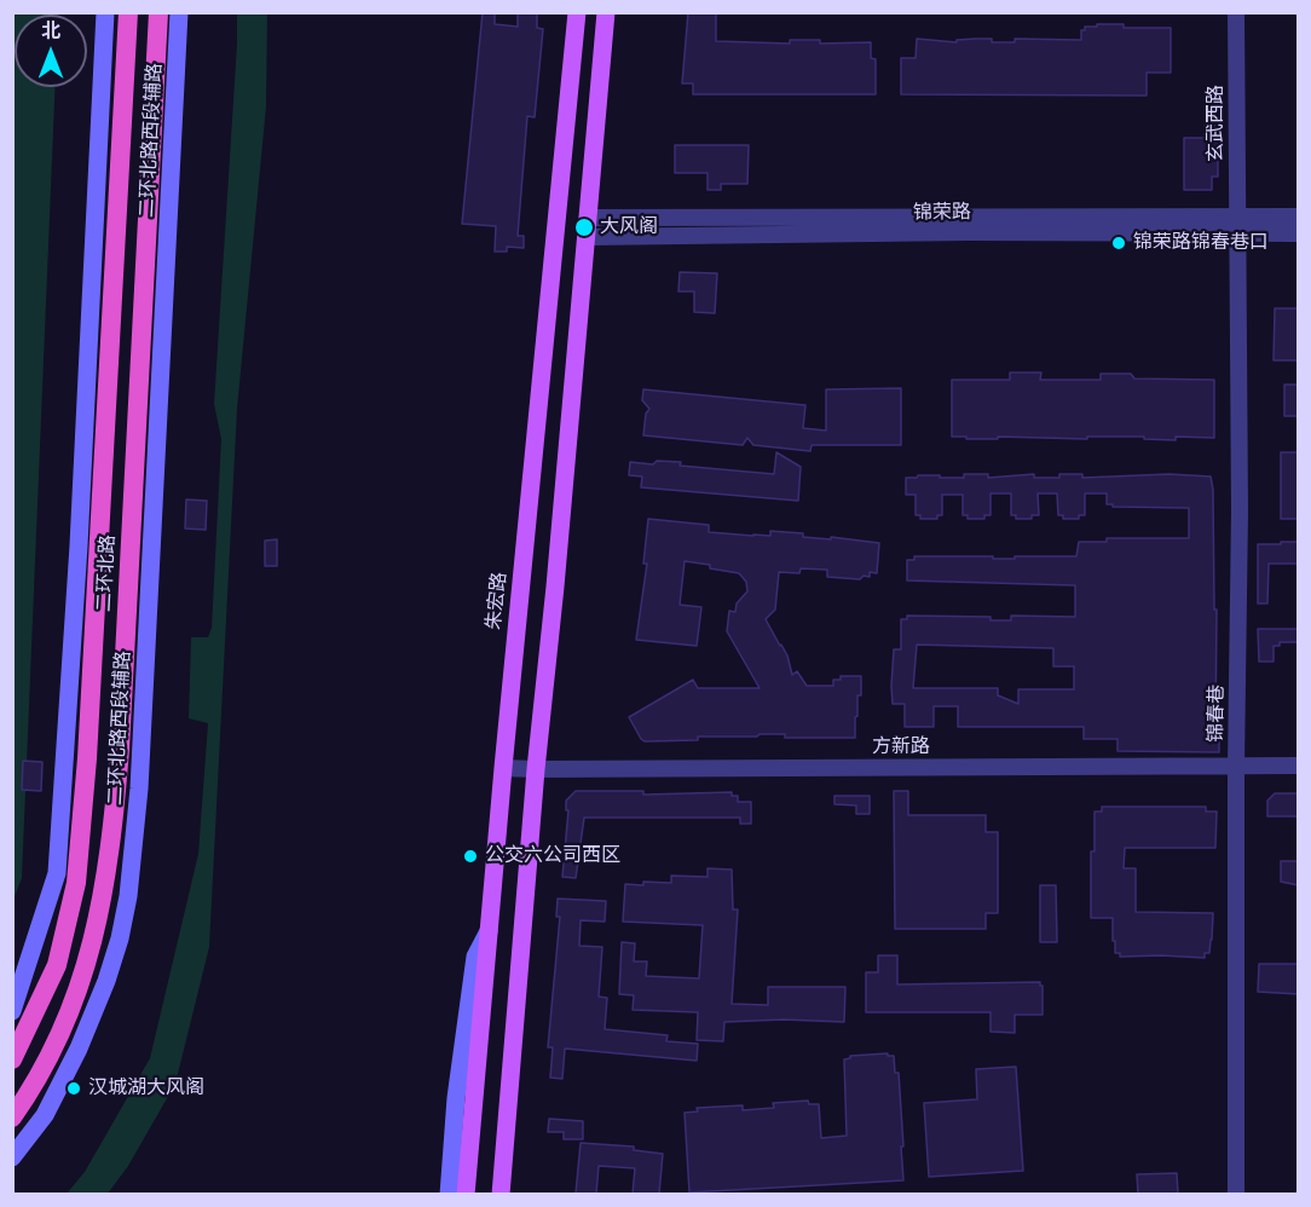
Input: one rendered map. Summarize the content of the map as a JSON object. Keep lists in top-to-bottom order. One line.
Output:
{"streets":{"highway":["二环北路"],"main road":["二环北路西段辅路","朱宏路"],"street":["玄武西路","锦荣路","锦春巷","方新路"]},"crossings":[["玄武西路","锦荣路"],["玄武西路","锦春巷"],["锦荣路","锦春巷"],["朱宏路","方新路"],["锦春巷","方新路"]],"places":["大风阁","锦荣路锦春巷口","公交六公司西区","汉城湖大风阁"],"north":"top"}
